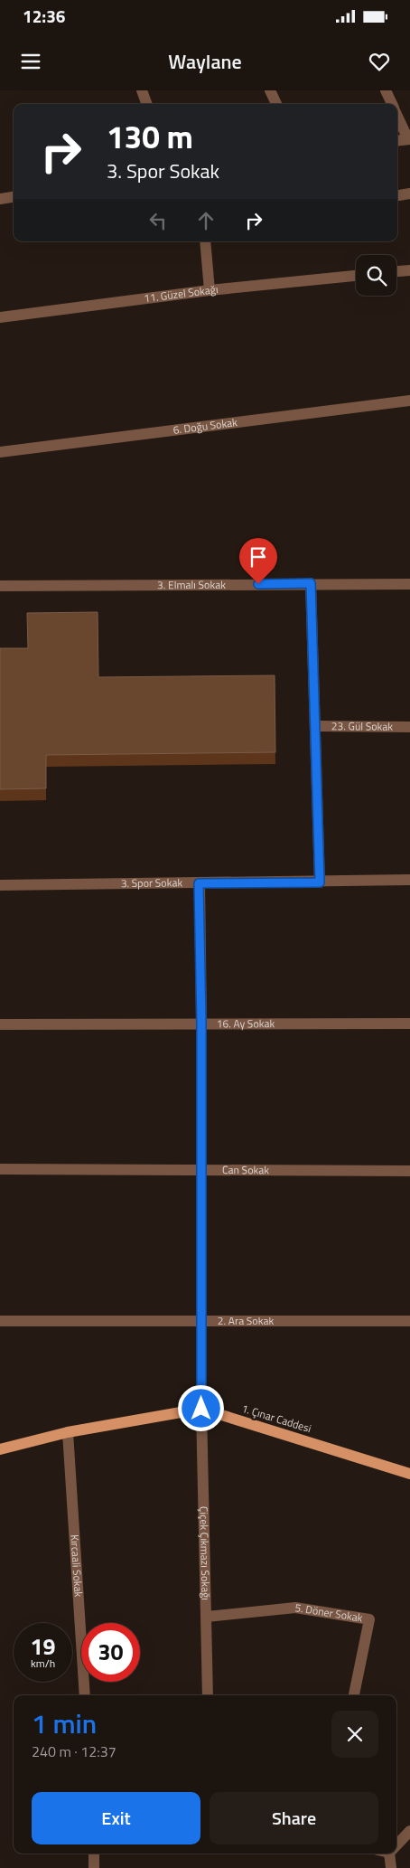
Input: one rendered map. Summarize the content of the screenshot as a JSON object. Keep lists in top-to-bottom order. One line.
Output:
{"streets":{"main road":["1. Çınar Caddesi"],"street":["11. Güzel Sokağı","6. Doğu Sokak","3. Elmalı Sokak","23. Gül Sokak","3. Spor Sokak","16. Ay Sokak","Can Sokak","2. Ara Sokak","Çiçek Çıkmazı Sokağı","Kırcaali Sokak","5. Döner Sokak"]},"crossings":[["3. Spor Sokak","Çiçek Çıkmazı Sokağı"],["16. Ay Sokak","Çiçek Çıkmazı Sokağı"],["Can Sokak","Çiçek Çıkmazı Sokağı"],["2. Ara Sokak","Çiçek Çıkmazı Sokağı"],["1. Çınar Caddesi","Çiçek Çıkmazı Sokağı"],["1. Çınar Caddesi","Kırcaali Sokak"],["Çiçek Çıkmazı Sokağı","5. Döner Sokak"]],"page":{"status":"12:36","header":"Waylane","turn":["130 m","3. Spor Sokak"],"speed":"19 km/h","limit":"30","heading":["1 min","240 m · 12:37"],"buttons":["Exit","Share"]}}
